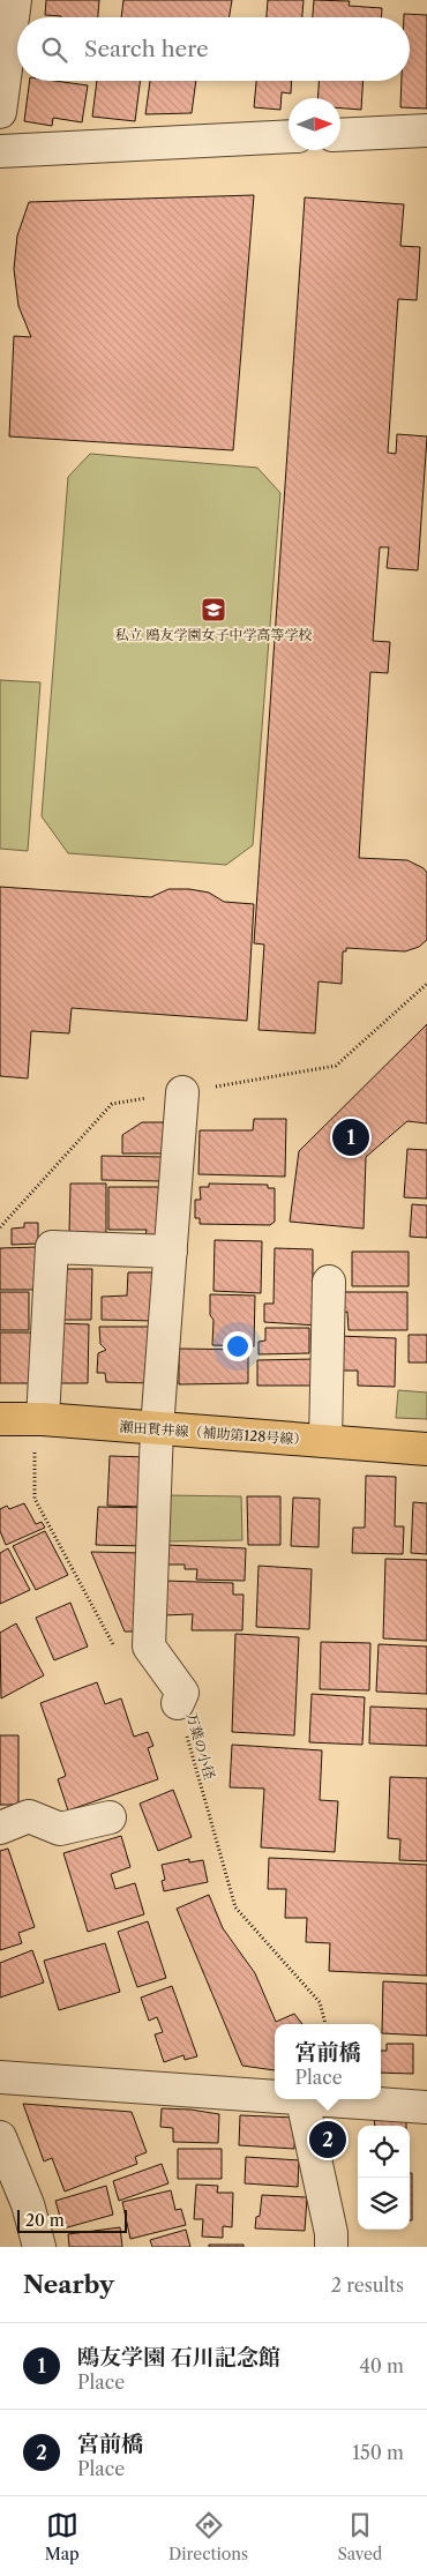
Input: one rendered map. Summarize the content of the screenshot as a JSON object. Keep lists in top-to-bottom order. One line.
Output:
{"streets":{"main road":["瀬田貫井線（補助第128号線）"],"path":["万葉の小径"]},"places":{"school or university":["私立 鴎友学園女子中学高等学校"]},"scale_bar":"20 m","north":"right","page":{"search":"Search here","pins":["1","2"],"popup":["宮前橋","Place"],"scale":"20 m","heading":["Nearby","2 results"],"list":[{"mark":"1","name":"鴎友学園 石川記念館","note":"Place","value":"40 m"},{"mark":"2","name":"宮前橋","note":"Place","value":"150 m"}],"nav":["Map","Directions","Saved"]}}
